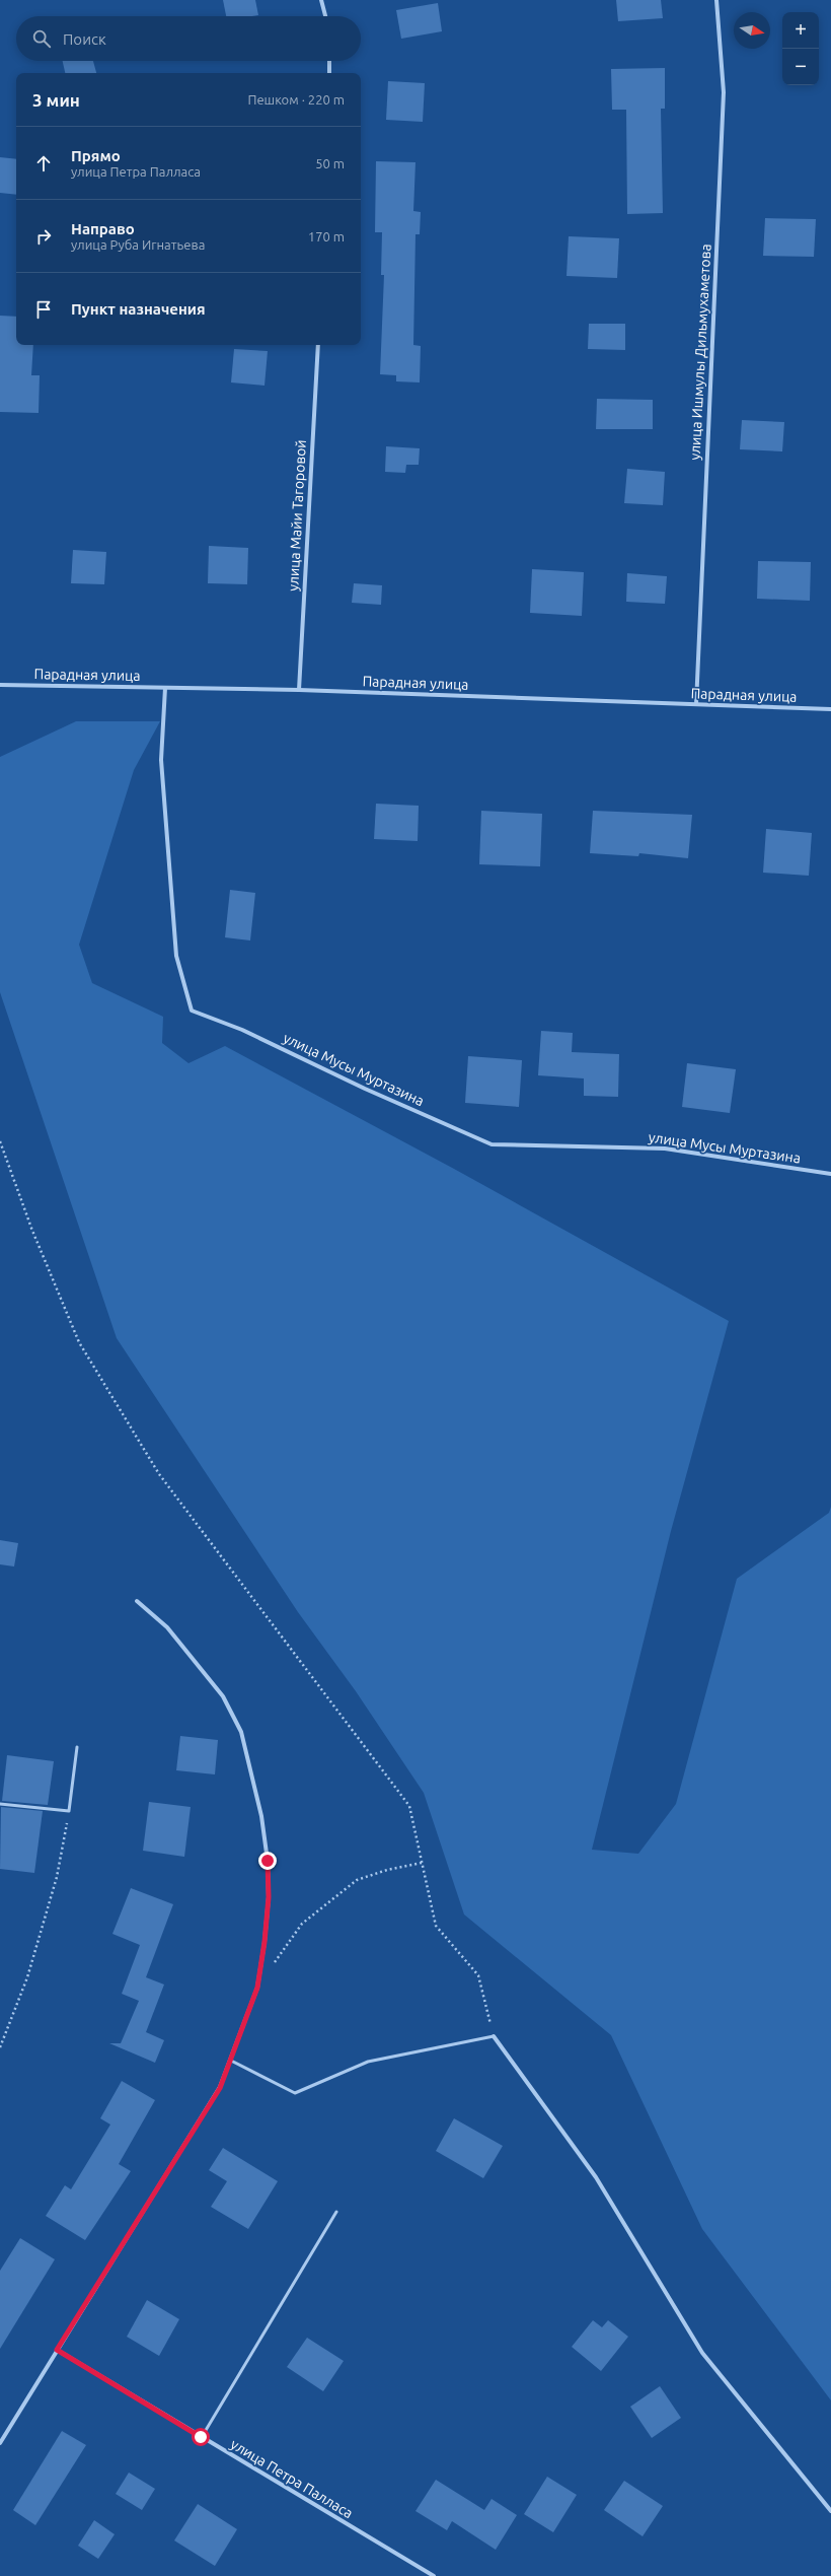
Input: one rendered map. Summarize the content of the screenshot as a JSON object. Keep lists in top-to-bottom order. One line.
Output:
{"streets":{"street":["улица Ишмулы Дильмухаметова","улица Майи Тагоровой","Парадная улица","улица Мусы Муртазина","улица Петра Палласа"]},"crossings":[["улица Ишмулы Дильмухаметова","Парадная улица"],["улица Майи Тагоровой","Парадная улица"],["Парадная улица","улица Мусы Муртазина"]],"north":"right","page":{"map_buttons":["+","−"],"search":"Поиск","heading":["3 мин","Пешком · 220 m"],"list":[["Прямо","улица Петра Палласа","50 m"],["Направо","улица Руба Игнатьева","170 m"],"Пункт назначения"]}}
